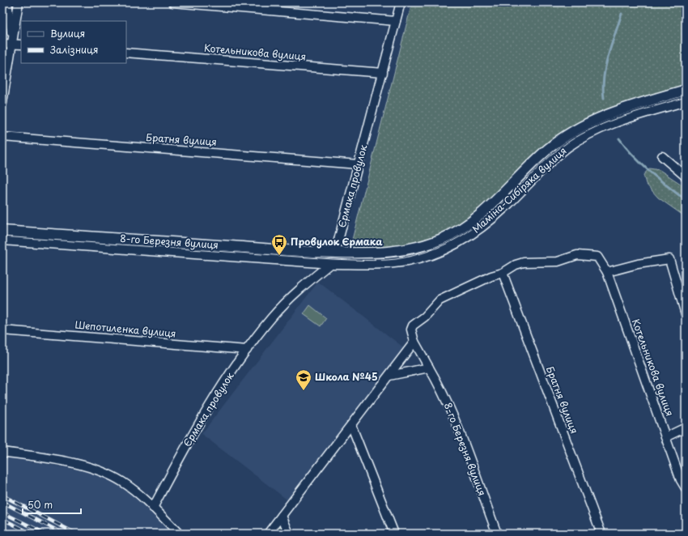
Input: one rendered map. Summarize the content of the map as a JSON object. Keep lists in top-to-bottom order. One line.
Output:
{"streets":{"main road":["Єрмака провулок","Маміна-Сибіряка вулиця","8-го Березня вулиця"],"street":["Котельникова вулиця","Братня вулиця","Шепотиленка вулиця"]},"crossings":[["Котельникова вулиця","Братня вулиця"],["Котельникова вулиця","Єрмака провулок"],["Братня вулиця","Єрмака провулок"],["Єрмака провулок","Маміна-Сибіряка вулиця"],["Єрмака провулок","8-го Березня вулиця"],["Єрмака провулок","Шепотиленка вулиця"],["Маміна-Сибіряка вулиця","8-го Березня вулиця"]],"places":{"bus stop":["Провулок Єрмака"],"school or university":["Школа №45"]},"legend":["Вулиця","Залізниця"],"scale_bar":"50 m"}
